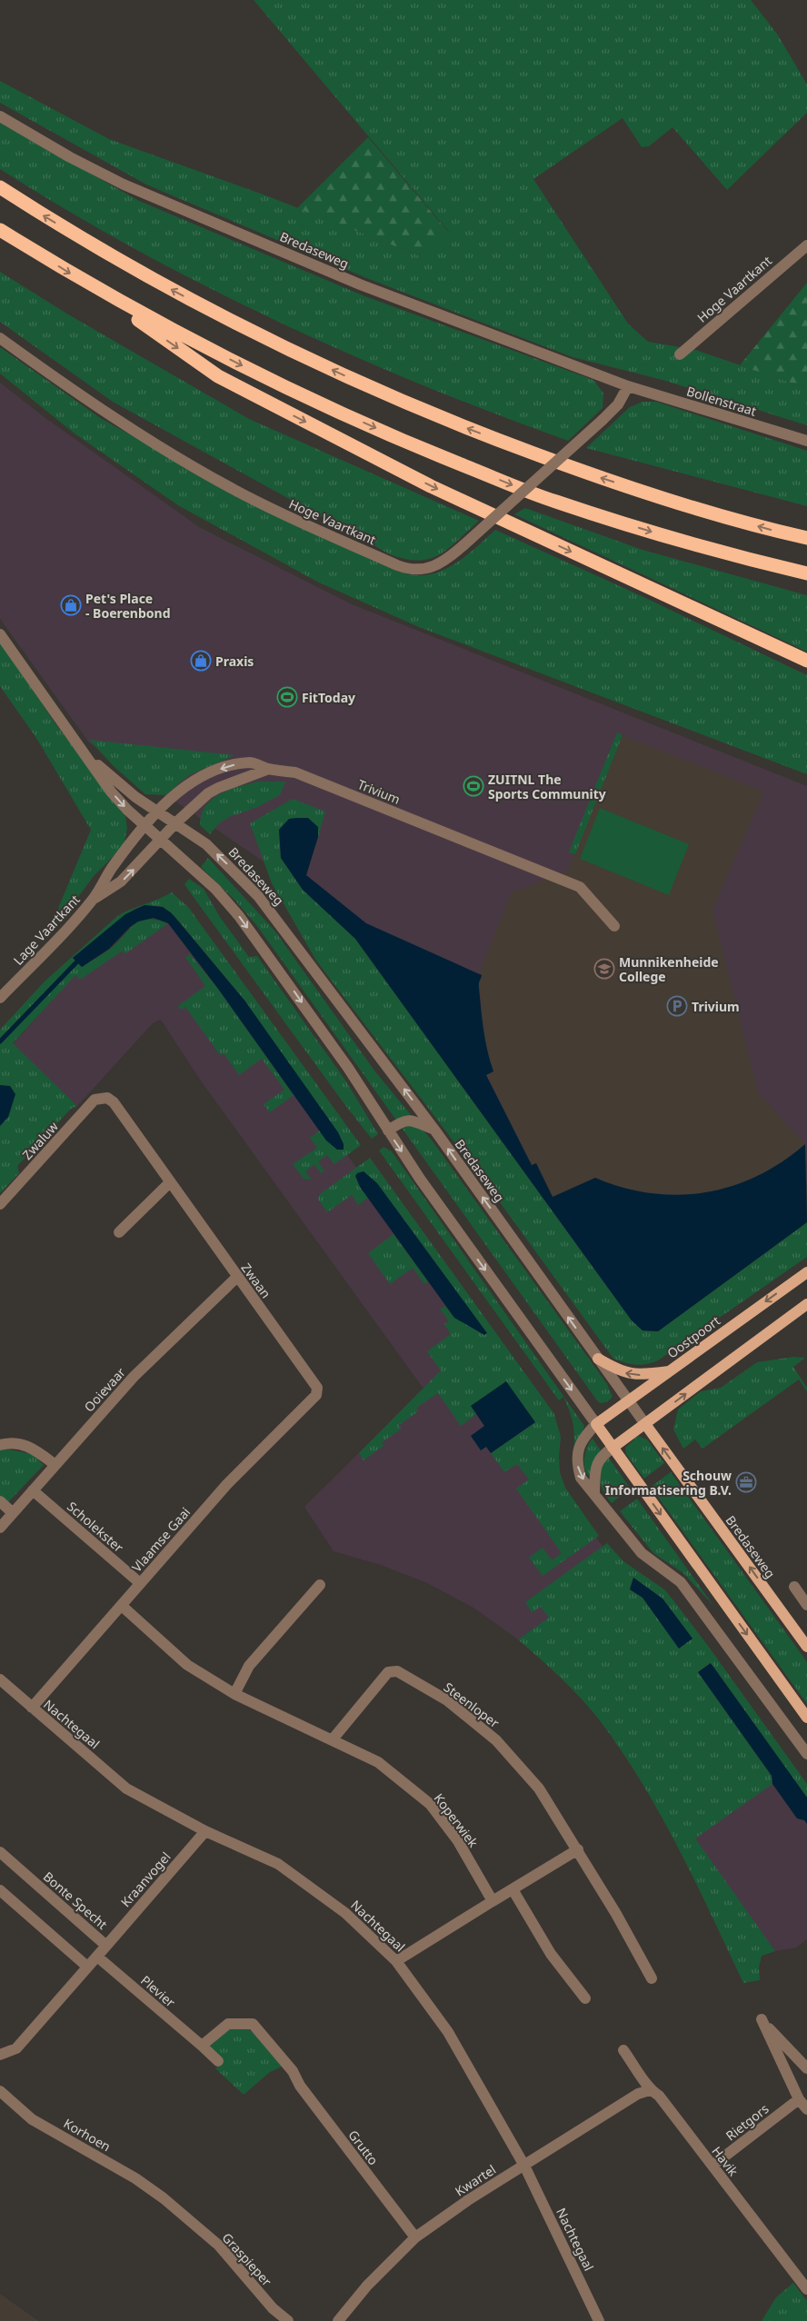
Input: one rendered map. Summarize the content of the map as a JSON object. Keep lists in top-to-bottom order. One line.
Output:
{"streets":{"main road":["Bredaseweg","Oostpoort"],"street":["Hoge Vaartkant","Bollenstraat","Trivium","Lage Vaartkant","Zwaluw","Zwaan","Ooievaar","Scholekster","Vlaamse Gaai","Steenloper","Nachtegaal","Koperwiek","Kraanvogel","Bonte Specht","Plevier","Rietgors","Korhoen","Grutto","Havik","Kwartel","Graspieper"]},"crossings":[["Bredaseweg","Hoge Vaartkant"],["Bredaseweg","Bollenstraat"],["Bredaseweg","Trivium"],["Bredaseweg","Lage Vaartkant"],["Bredaseweg","Oostpoort"],["Hoge Vaartkant","Bollenstraat"],["Trivium","Lage Vaartkant"],["Zwaluw","Zwaan"],["Zwaan","Ooievaar"],["Zwaan","Vlaamse Gaai"],["Ooievaar","Scholekster"],["Scholekster","Vlaamse Gaai"],["Vlaamse Gaai","Nachtegaal"],["Vlaamse Gaai","Koperwiek"],["Steenloper","Koperwiek"],["Nachtegaal","Kraanvogel"],["Nachtegaal","Kwartel"],["Kraanvogel","Bonte Specht"],["Bonte Specht","Plevier"],["Plevier","Grutto"],["Rietgors","Havik"],["Korhoen","Graspieper"],["Grutto","Kwartel"],["Havik","Kwartel"]],"places":{"shop":["Pet's Place - Boerenbond","Praxis"],"sports":["FitToday","ZUITNL The Sports Community"],"school or university":["Munnikenheide College"],"parking":["Trivium"],"office":["Schouw Informatisering B.V."]}}
